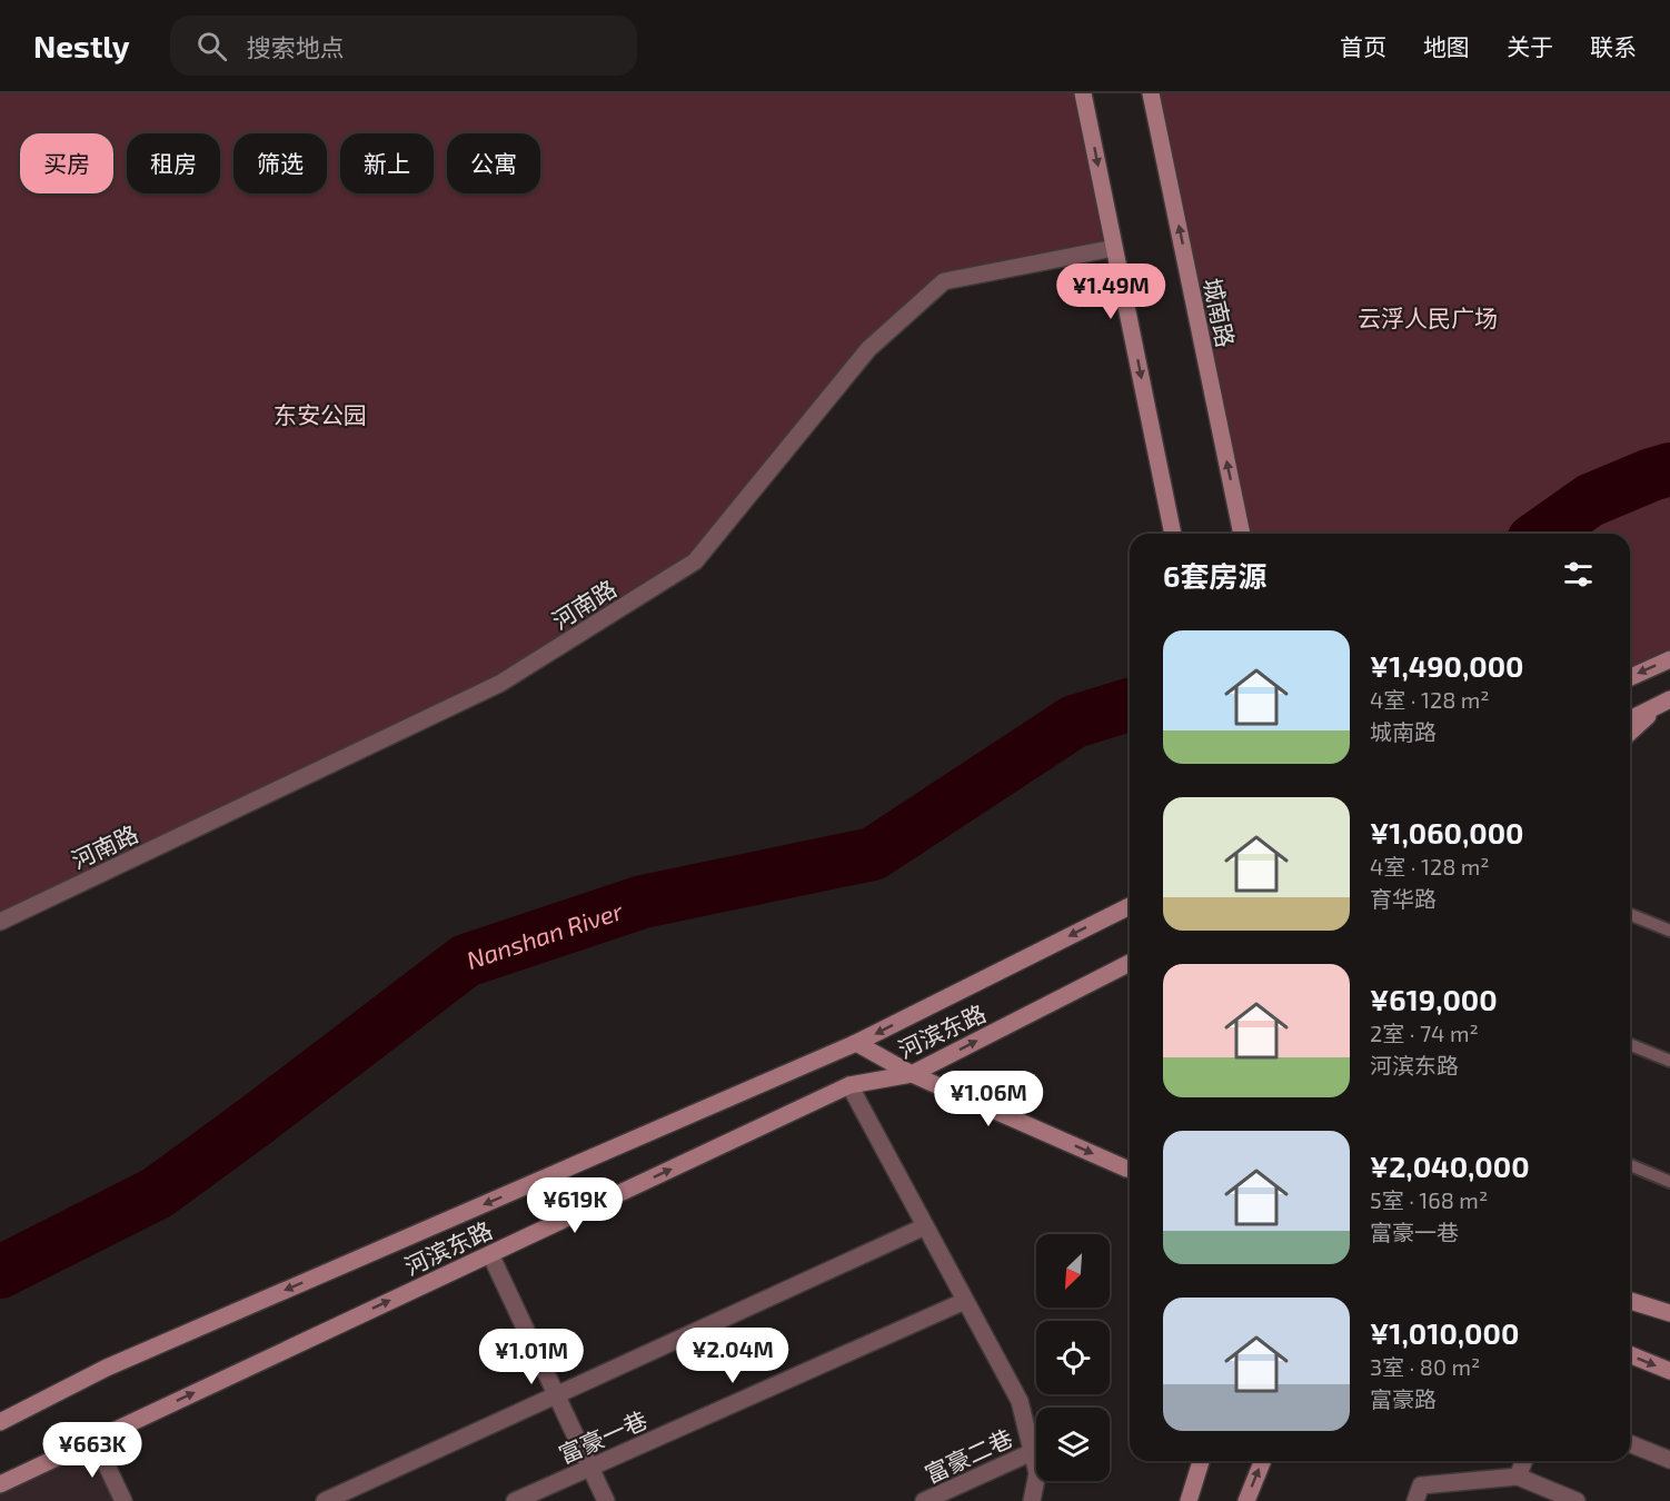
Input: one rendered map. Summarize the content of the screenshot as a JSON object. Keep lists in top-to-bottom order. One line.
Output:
{"streets":{"main road":["城南路","河滨东路"],"street":["河南路","富豪一巷","富豪二巷"]},"water":["Nanshan River"],"parks":["云浮人民广场","东安公园"],"north":"bottom left","page":{"header":"Nestly","search":"搜索地点","nav":["首页","地图","关于","联系"],"chip":["买房","租房","筛选","新上","公寓"],"price":["¥1.49M","¥1.06M","¥619K","¥2.04M","¥1.01M","¥663K"],"heading":"6套房源","list":[{"name":"¥1,490,000","note":"4室 · 128 m² · 城南路"},{"name":"¥1,060,000","note":"4室 · 128 m² · 育华路"},{"name":"¥619,000","note":"2室 · 74 m² · 河滨东路"},{"name":"¥2,040,000","note":"5室 · 168 m² · 富豪一巷"},{"name":"¥1,010,000","note":"3室 · 80 m² · 富豪路"}]}}
